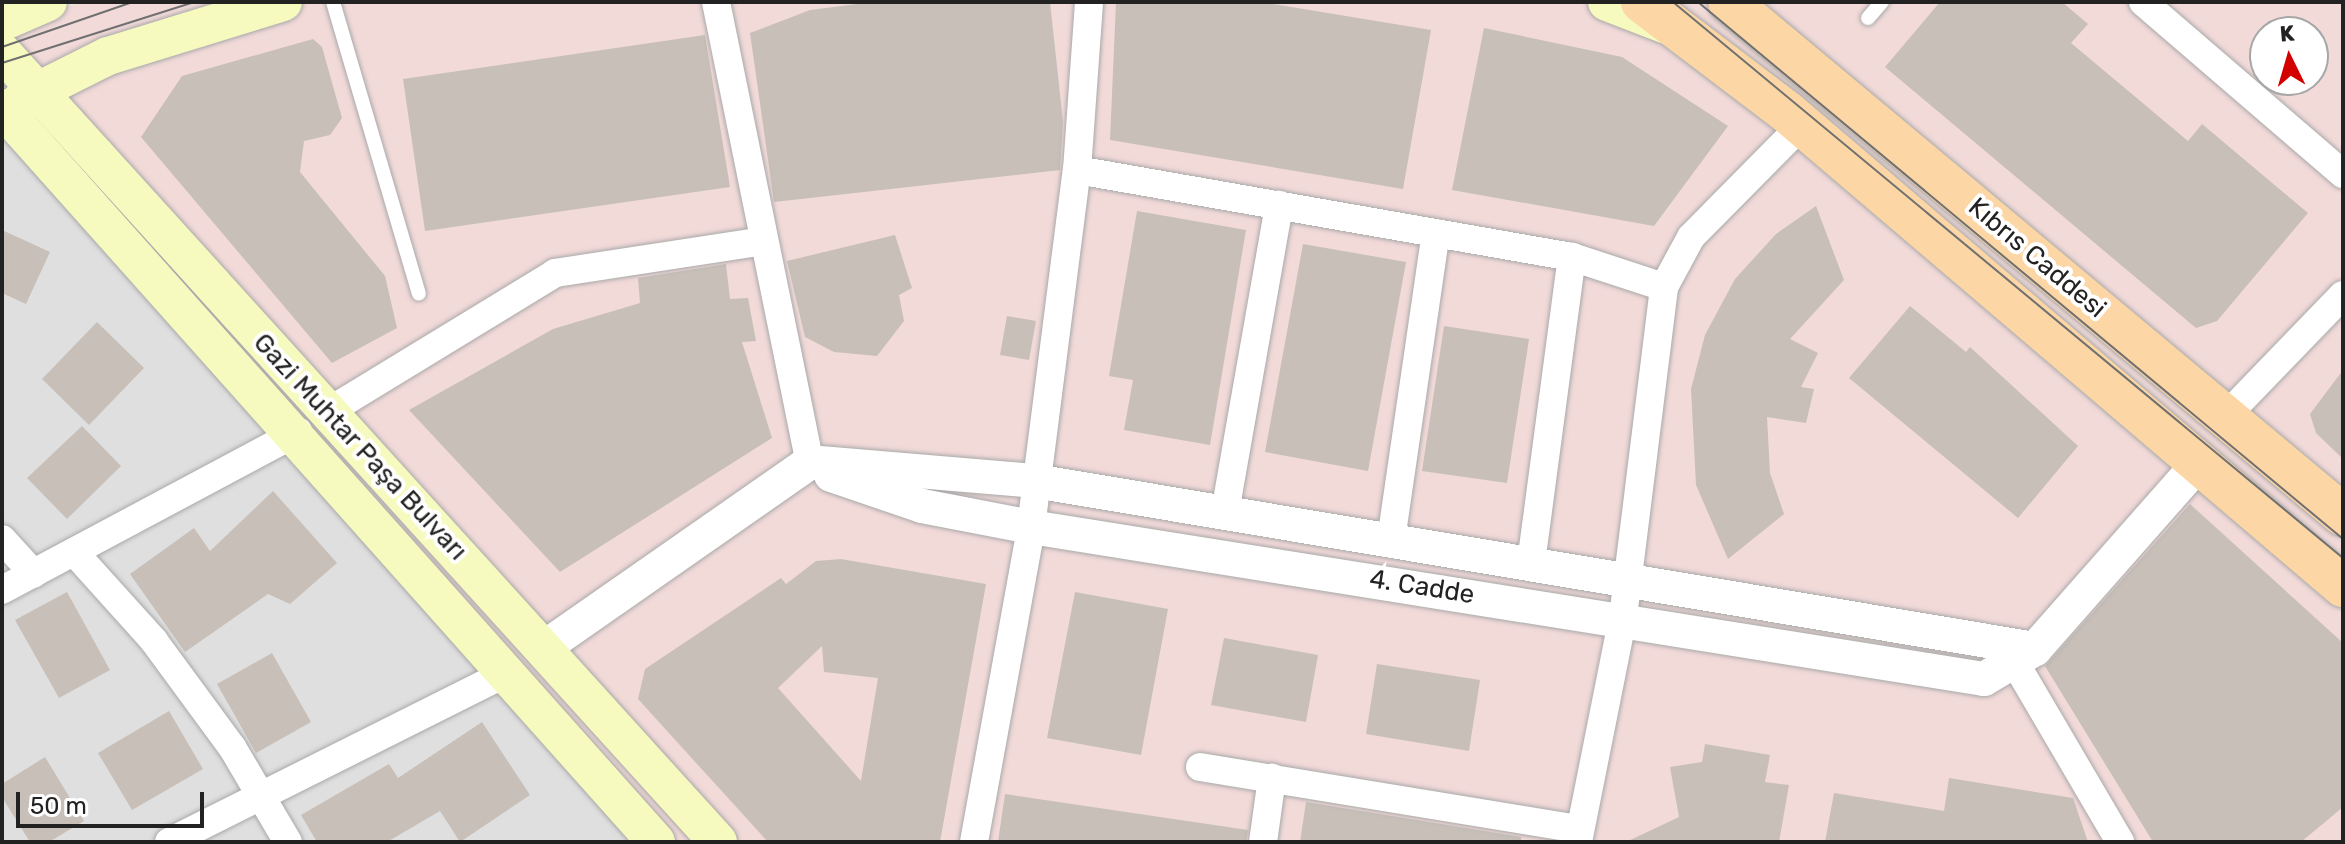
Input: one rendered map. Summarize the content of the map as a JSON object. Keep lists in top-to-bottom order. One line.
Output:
{"streets":{"main road":["Kıbrıs Caddesi","Gazi Muhtar Paşa Bulvarı"],"street":["4. Cadde"]},"scale_bar":"50 m","north":"top"}
